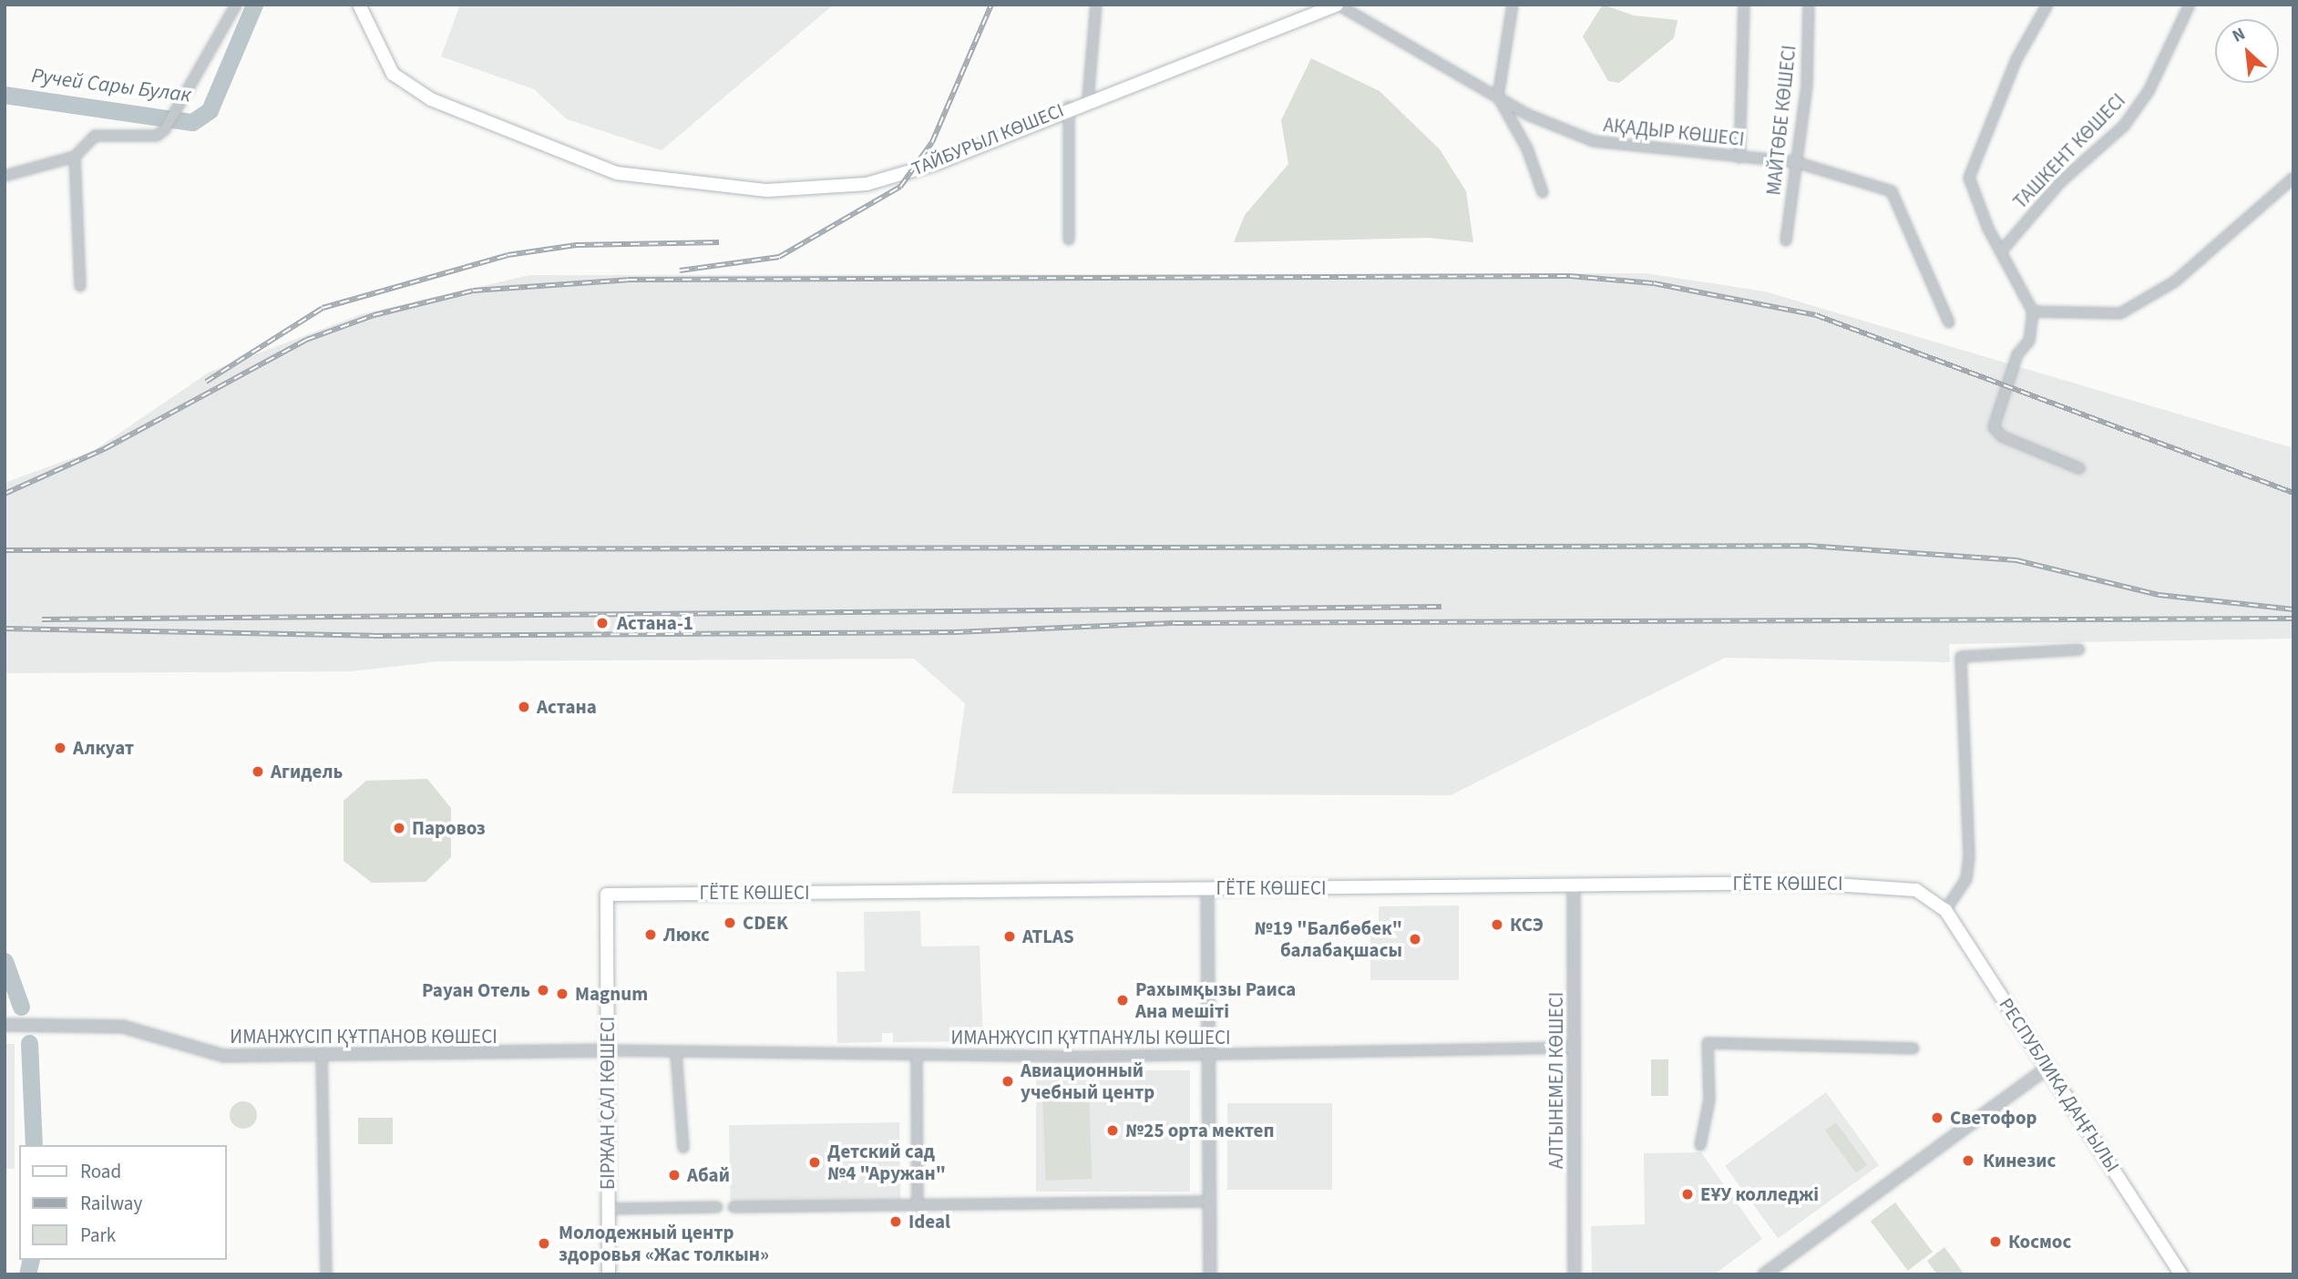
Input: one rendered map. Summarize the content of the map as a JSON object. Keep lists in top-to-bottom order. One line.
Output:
{"streets":{"main road":["ТАЙБУРЫЛ КӨШЕСІ","ГЁТЕ КӨШЕСІ","РЕСПУБЛИКА ДАҢҒЫЛЫ","БІРЖАН САЛ КӨШЕСІ"],"street":["МАЙТӨБЕ КӨШЕСІ","АҚАДЫР КӨШЕСІ","ТАШКЕНТ КӨШЕСІ","ИМАНЖҮСІП ҚҰТПАНОВ КӨШЕСІ","ИМАНЖҮСІП ҚҰТПАНҰЛЫ КӨШЕСІ","АЛТЫНЕМЕЛ КӨШЕСІ"]},"crossings":[["МАЙТӨБЕ КӨШЕСІ","АҚАДЫР КӨШЕСІ"],["АҚАДЫР КӨШЕСІ","ТАЙБУРЫЛ КӨШЕСІ"],["ГЁТЕ КӨШЕСІ","АЛТЫНЕМЕЛ КӨШЕСІ"],["ГЁТЕ КӨШЕСІ","РЕСПУБЛИКА ДАҢҒЫЛЫ"],["ГЁТЕ КӨШЕСІ","БІРЖАН САЛ КӨШЕСІ"],["ИМАНЖҮСІП ҚҰТПАНОВ КӨШЕСІ","ИМАНЖҮСІП ҚҰТПАНҰЛЫ КӨШЕСІ"],["ИМАНЖҮСІП ҚҰТПАНОВ КӨШЕСІ","БІРЖАН САЛ КӨШЕСІ"],["ИМАНЖҮСІП ҚҰТПАНҰЛЫ КӨШЕСІ","АЛТЫНЕМЕЛ КӨШЕСІ"],["ИМАНЖҮСІП ҚҰТПАНҰЛЫ КӨШЕСІ","БІРЖАН САЛ КӨШЕСІ"]],"water":["Ручей Сары Булак"],"places":["Астана-1","Астана","Алкуат","Агидель","Паровоз","CDEK","КСЭ","Люкс","ATLAS","№19 \"Балбөбек\" балабақшасы","Рауан Отель","Magnum","Рахымқызы Раиса Ана мешіті","Авиационный учебный центр","Светофор","№25 орта мектеп","Кинезис","Детский сад №4 \"Аружан\"","Абай","ЕҰУ колледжі","Ideal","Космос","Молодежный центр здоровья «Жас толкын»"],"legend":["Road","Railway","Park"],"north":"top left"}
